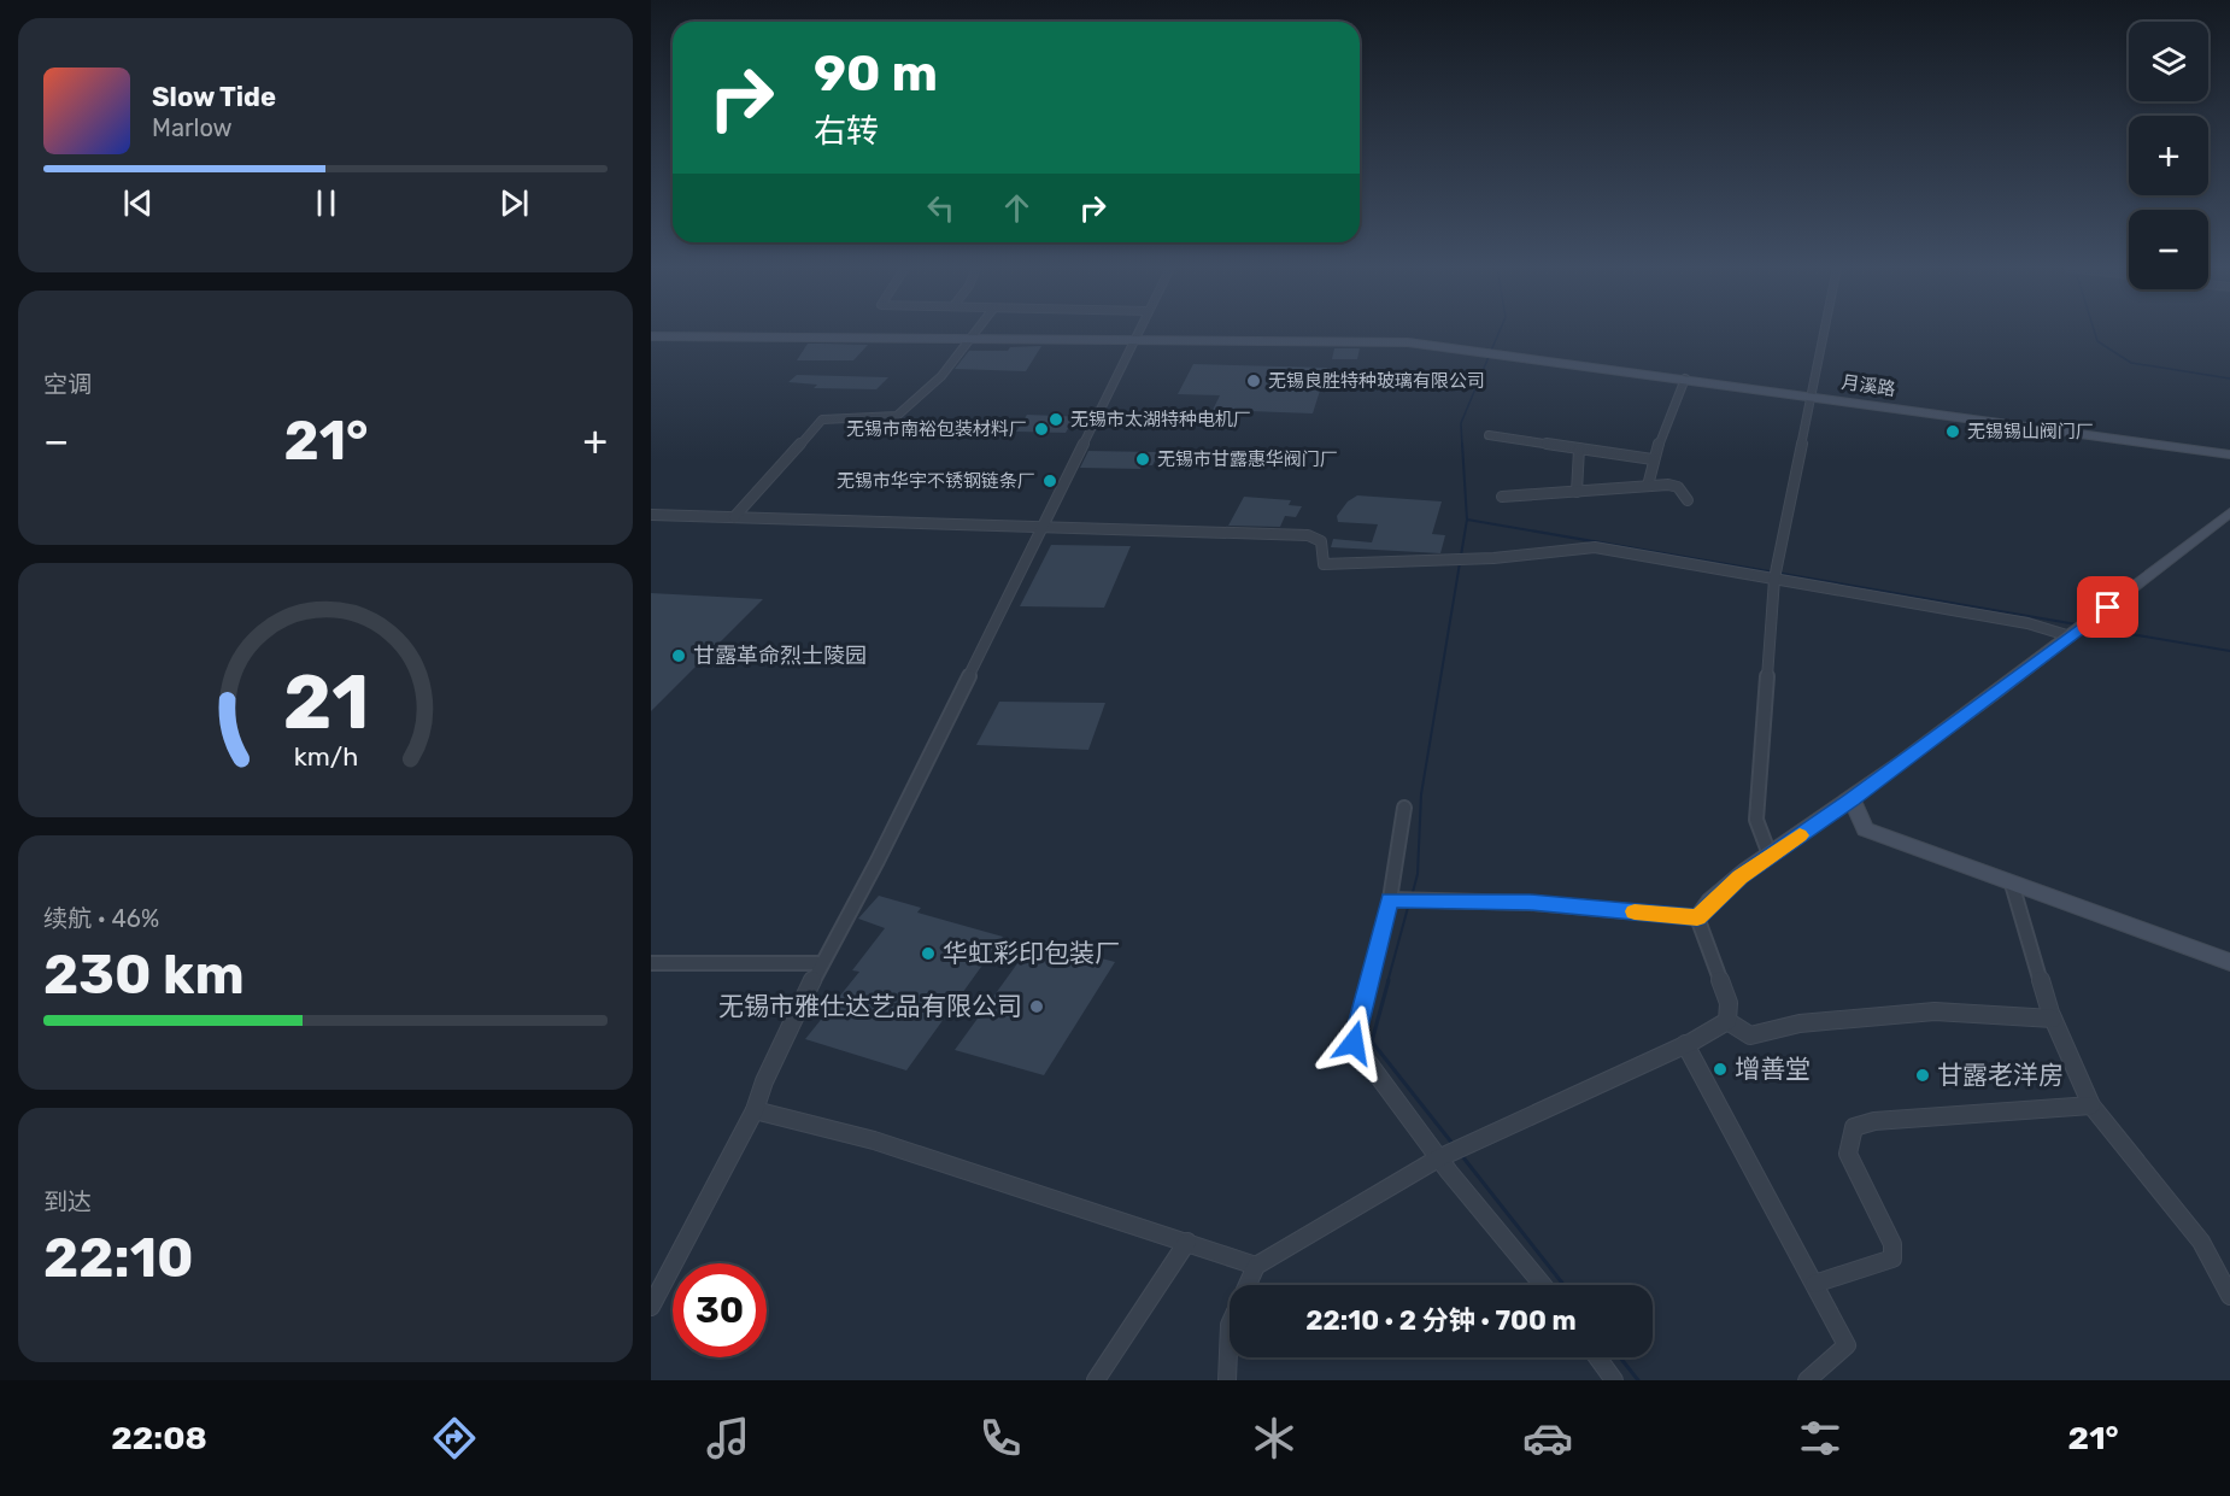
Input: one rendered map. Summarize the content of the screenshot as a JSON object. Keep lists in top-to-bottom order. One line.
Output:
{"streets":{"street":["月溪路"]},"places":["无锡良胜特种玻璃有限公司","无锡市太湖特种电机厂","无锡市南裕包装材料厂","无锡锡山阀门厂","无锡市甘露惠华阀门厂","无锡市华宇不锈钢链条厂","甘露革命烈士陵园","华虹彩印包装厂","无锡市雅仕达艺品有限公司","增善堂","甘露老洋房"],"page":{"map_buttons":["+","−"],"turn":["90 m","右转"],"song":["Slow Tide","Marlow"],"tile":["空调",["续航 · 46%","230 km"],["到达","22:10"]],"heat":["−","21°","+"],"limit":"30","trip":"22:10 · 2 分钟 · 700 m","tabs":["22:08","21°"],"gauge":["21","km/h"]}}
